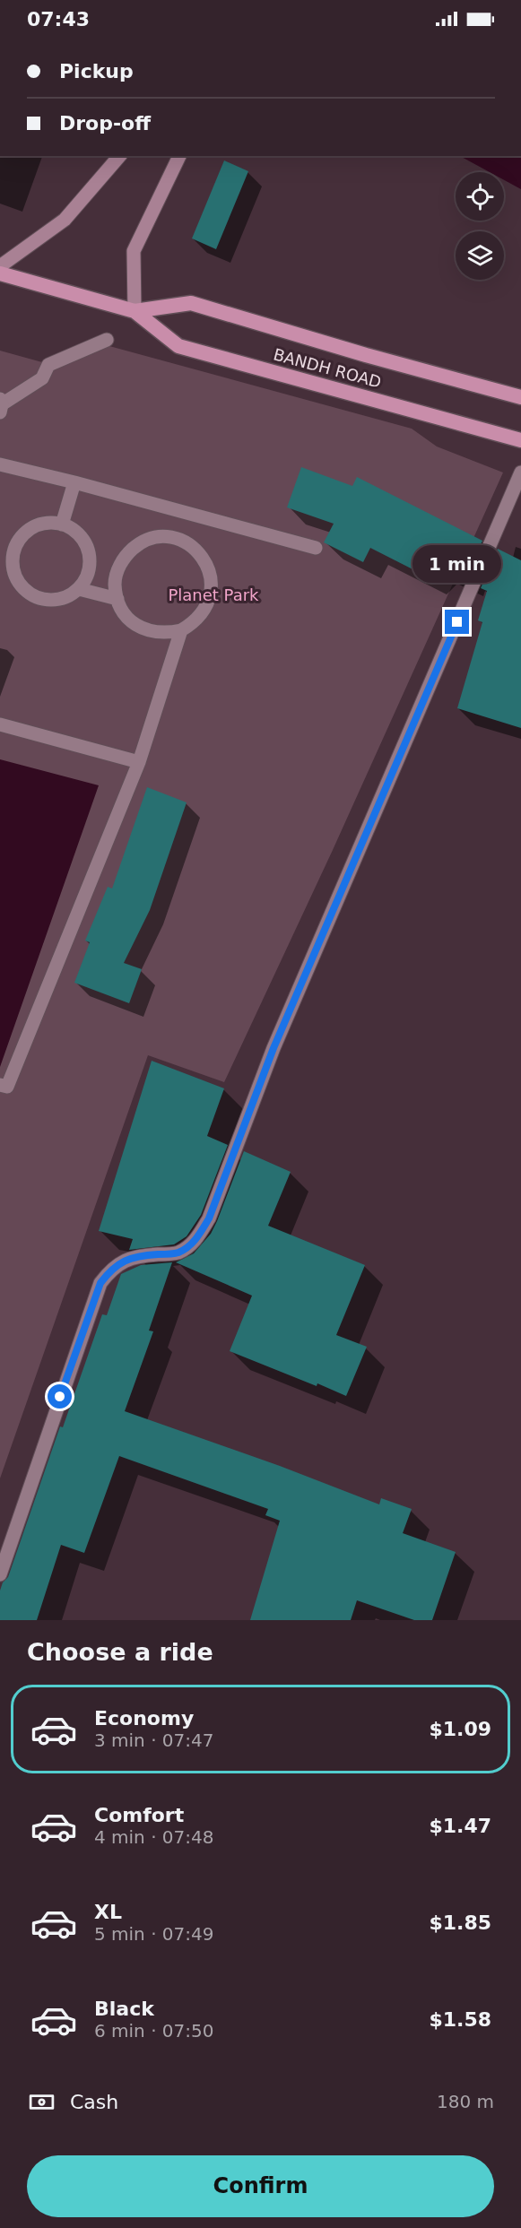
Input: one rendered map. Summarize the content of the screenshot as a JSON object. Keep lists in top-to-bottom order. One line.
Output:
{"streets":{"highway":["BANDH ROAD"]},"parks":["Planet Park"],"page":{"status":"07:43","banner":["Pickup","Drop-off"],"bubble":"1 min","heading":"Choose a ride","list":[{"name":"Economy","note":"3 min · 07:47","value":"$1.09"},{"name":"Comfort","note":"4 min · 07:48","value":"$1.47"},{"name":"XL","note":"5 min · 07:49","value":"$1.85"},{"name":"Black","note":"6 min · 07:50","value":"$1.58"}],"pay":["Cash","180 m"],"buttons":"Confirm"}}
